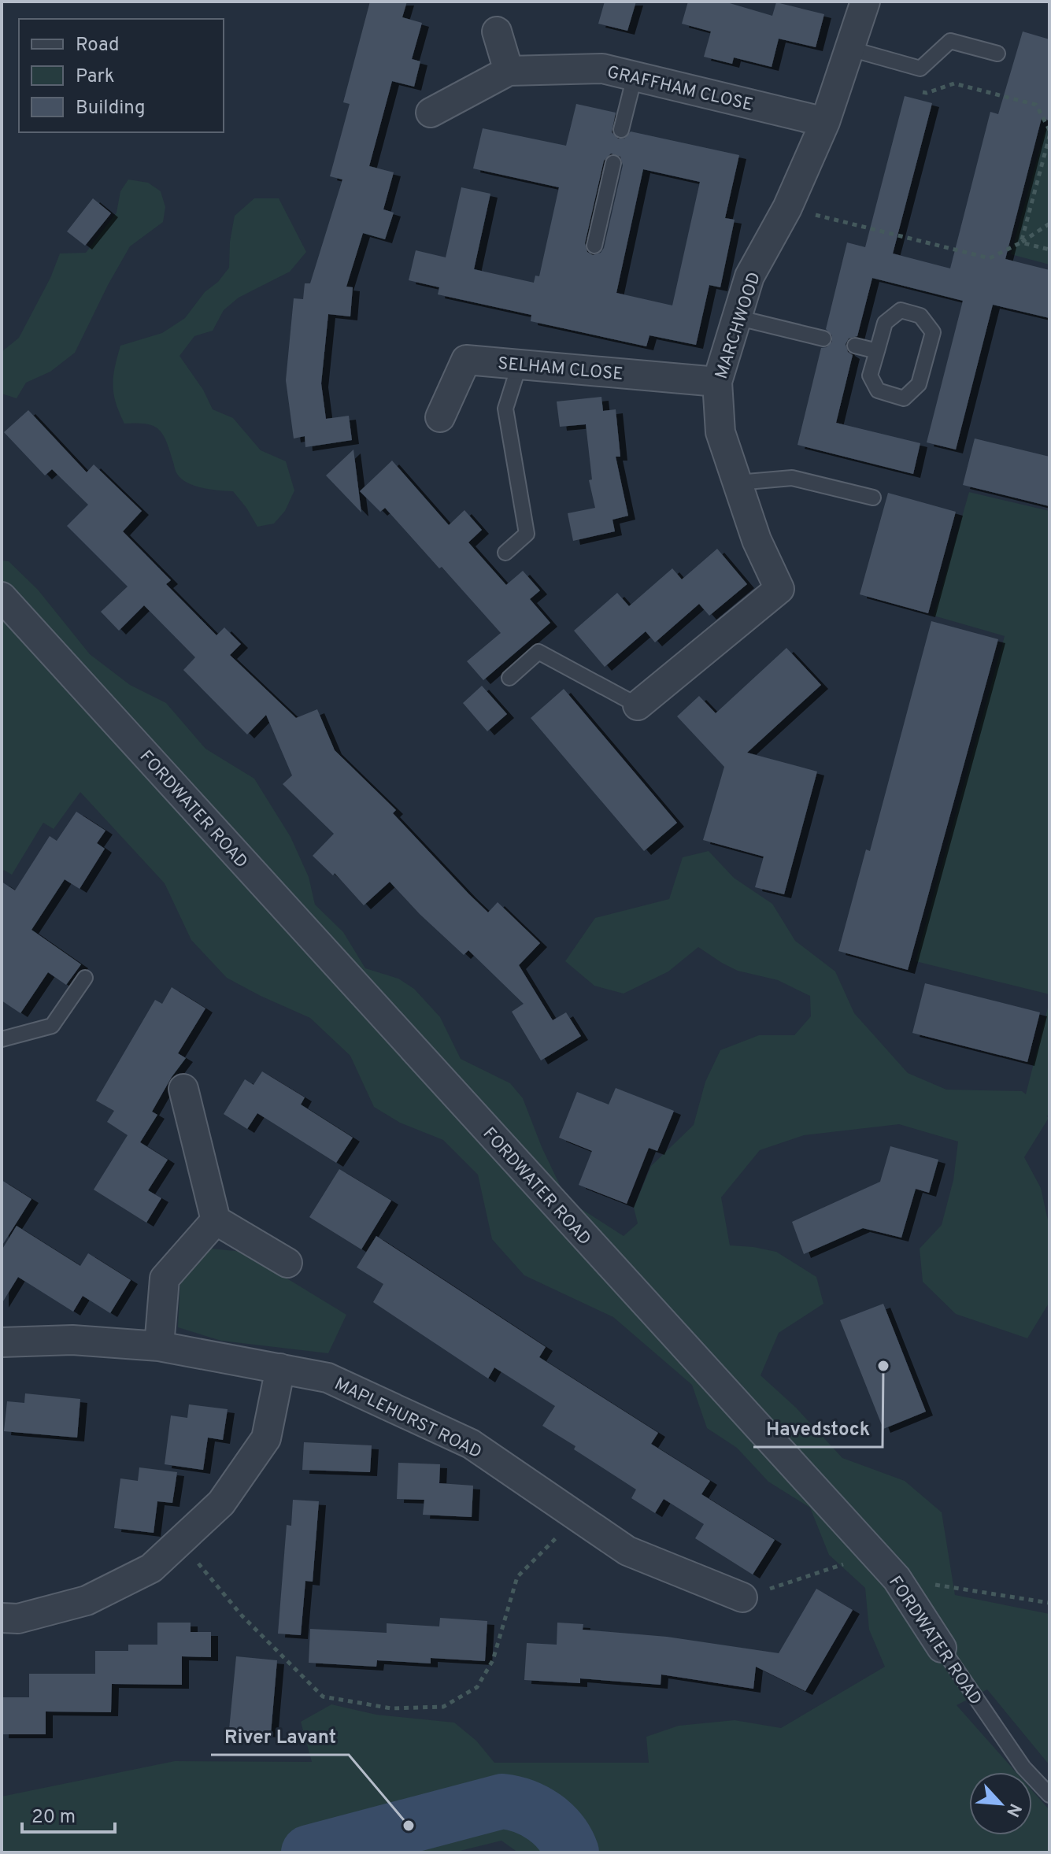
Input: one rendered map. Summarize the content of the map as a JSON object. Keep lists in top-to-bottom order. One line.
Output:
{"streets":{"street":["GRAFFHAM CLOSE","MARCHWOOD","SELHAM CLOSE","FORDWATER ROAD","MAPLEHURST ROAD"]},"crossings":[["GRAFFHAM CLOSE","MARCHWOOD"],["MARCHWOOD","SELHAM CLOSE"]],"places":["Havedstock","River Lavant"],"legend":["Road","Park","Building"],"scale_bar":"20 m","north":"bottom right"}
